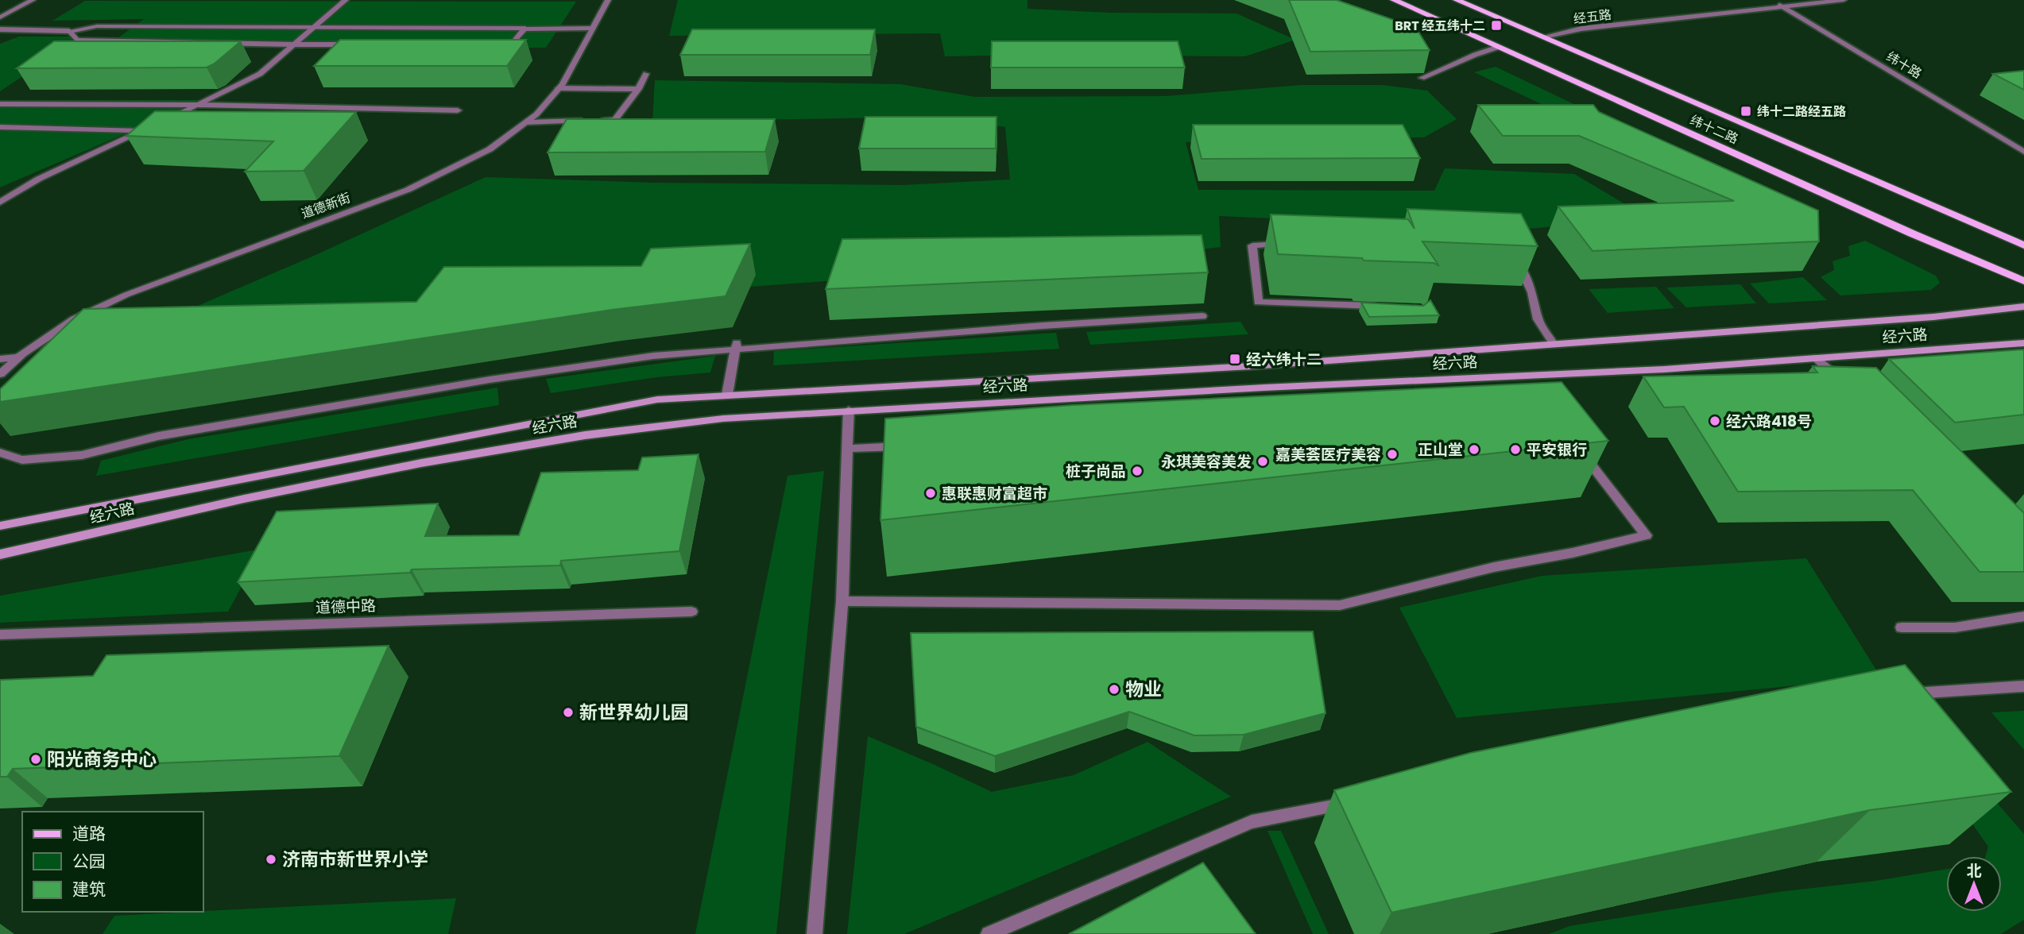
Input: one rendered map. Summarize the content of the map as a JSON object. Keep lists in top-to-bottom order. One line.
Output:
{"streets":{"main road":["纬十二路","经六路"],"street":["经五路","纬十路","道德新街","道德中路"]},"crossings":[["经五路","纬十路"],["经五路","纬十二路"]],"places":{"transit":["BRT 经五纬十二","纬十二路经五路","经六纬十二"],"other":["经六路418号","正山堂","平安银行","嘉美荟医疗美容","永琪美容美发","桩子尚品","惠联惠财富超市","物业","新世界幼儿园","阳光商务中心","济南市新世界小学"]},"legend":["道路","公园","建筑"],"north":"top"}
